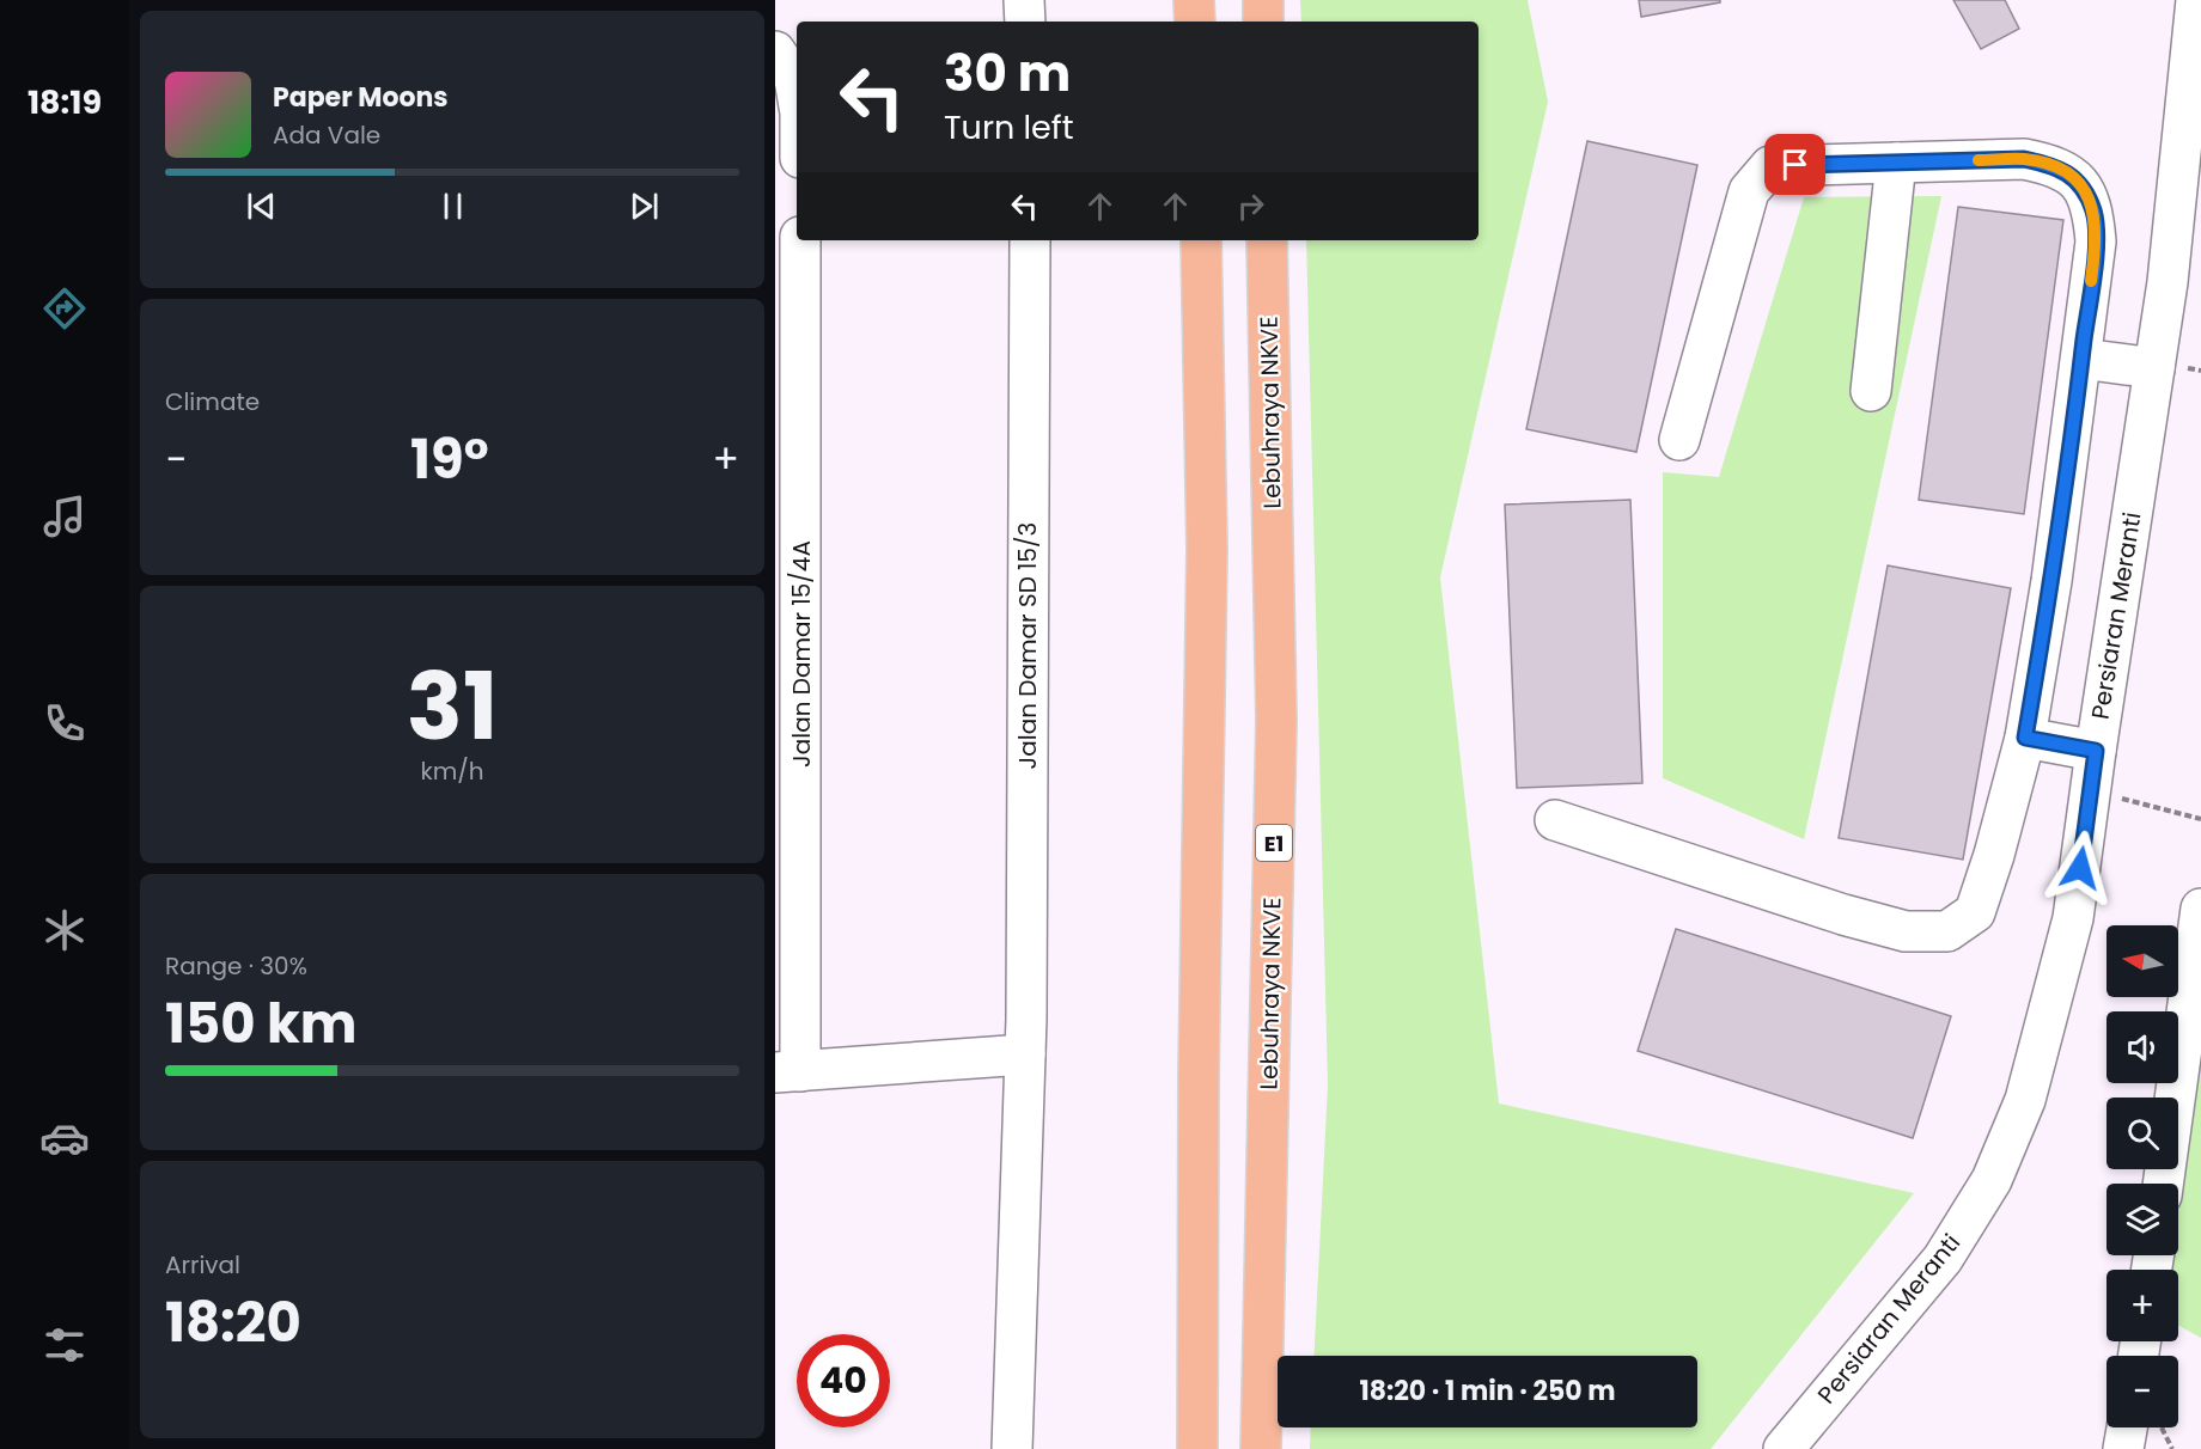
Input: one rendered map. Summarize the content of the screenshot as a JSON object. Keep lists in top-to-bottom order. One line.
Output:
{"streets":{"highway":["Lebuhraya NKVE","E1"],"street":["Persiaran Meranti","Jalan Damar SD 15/3","Jalan Damar 15/4A"]},"north":"left","page":{"tabs":"18:19","turn":["30 m","Turn left"],"song":["Paper Moons","Ada Vale"],"tile":["Climate",["31","km/h"],["Range · 30%","150 km"],["Arrival","18:20"]],"heat":["−","19°","+"],"map_buttons":["+","−"],"limit":"40","trip":"18:20 · 1 min · 250 m"}}
